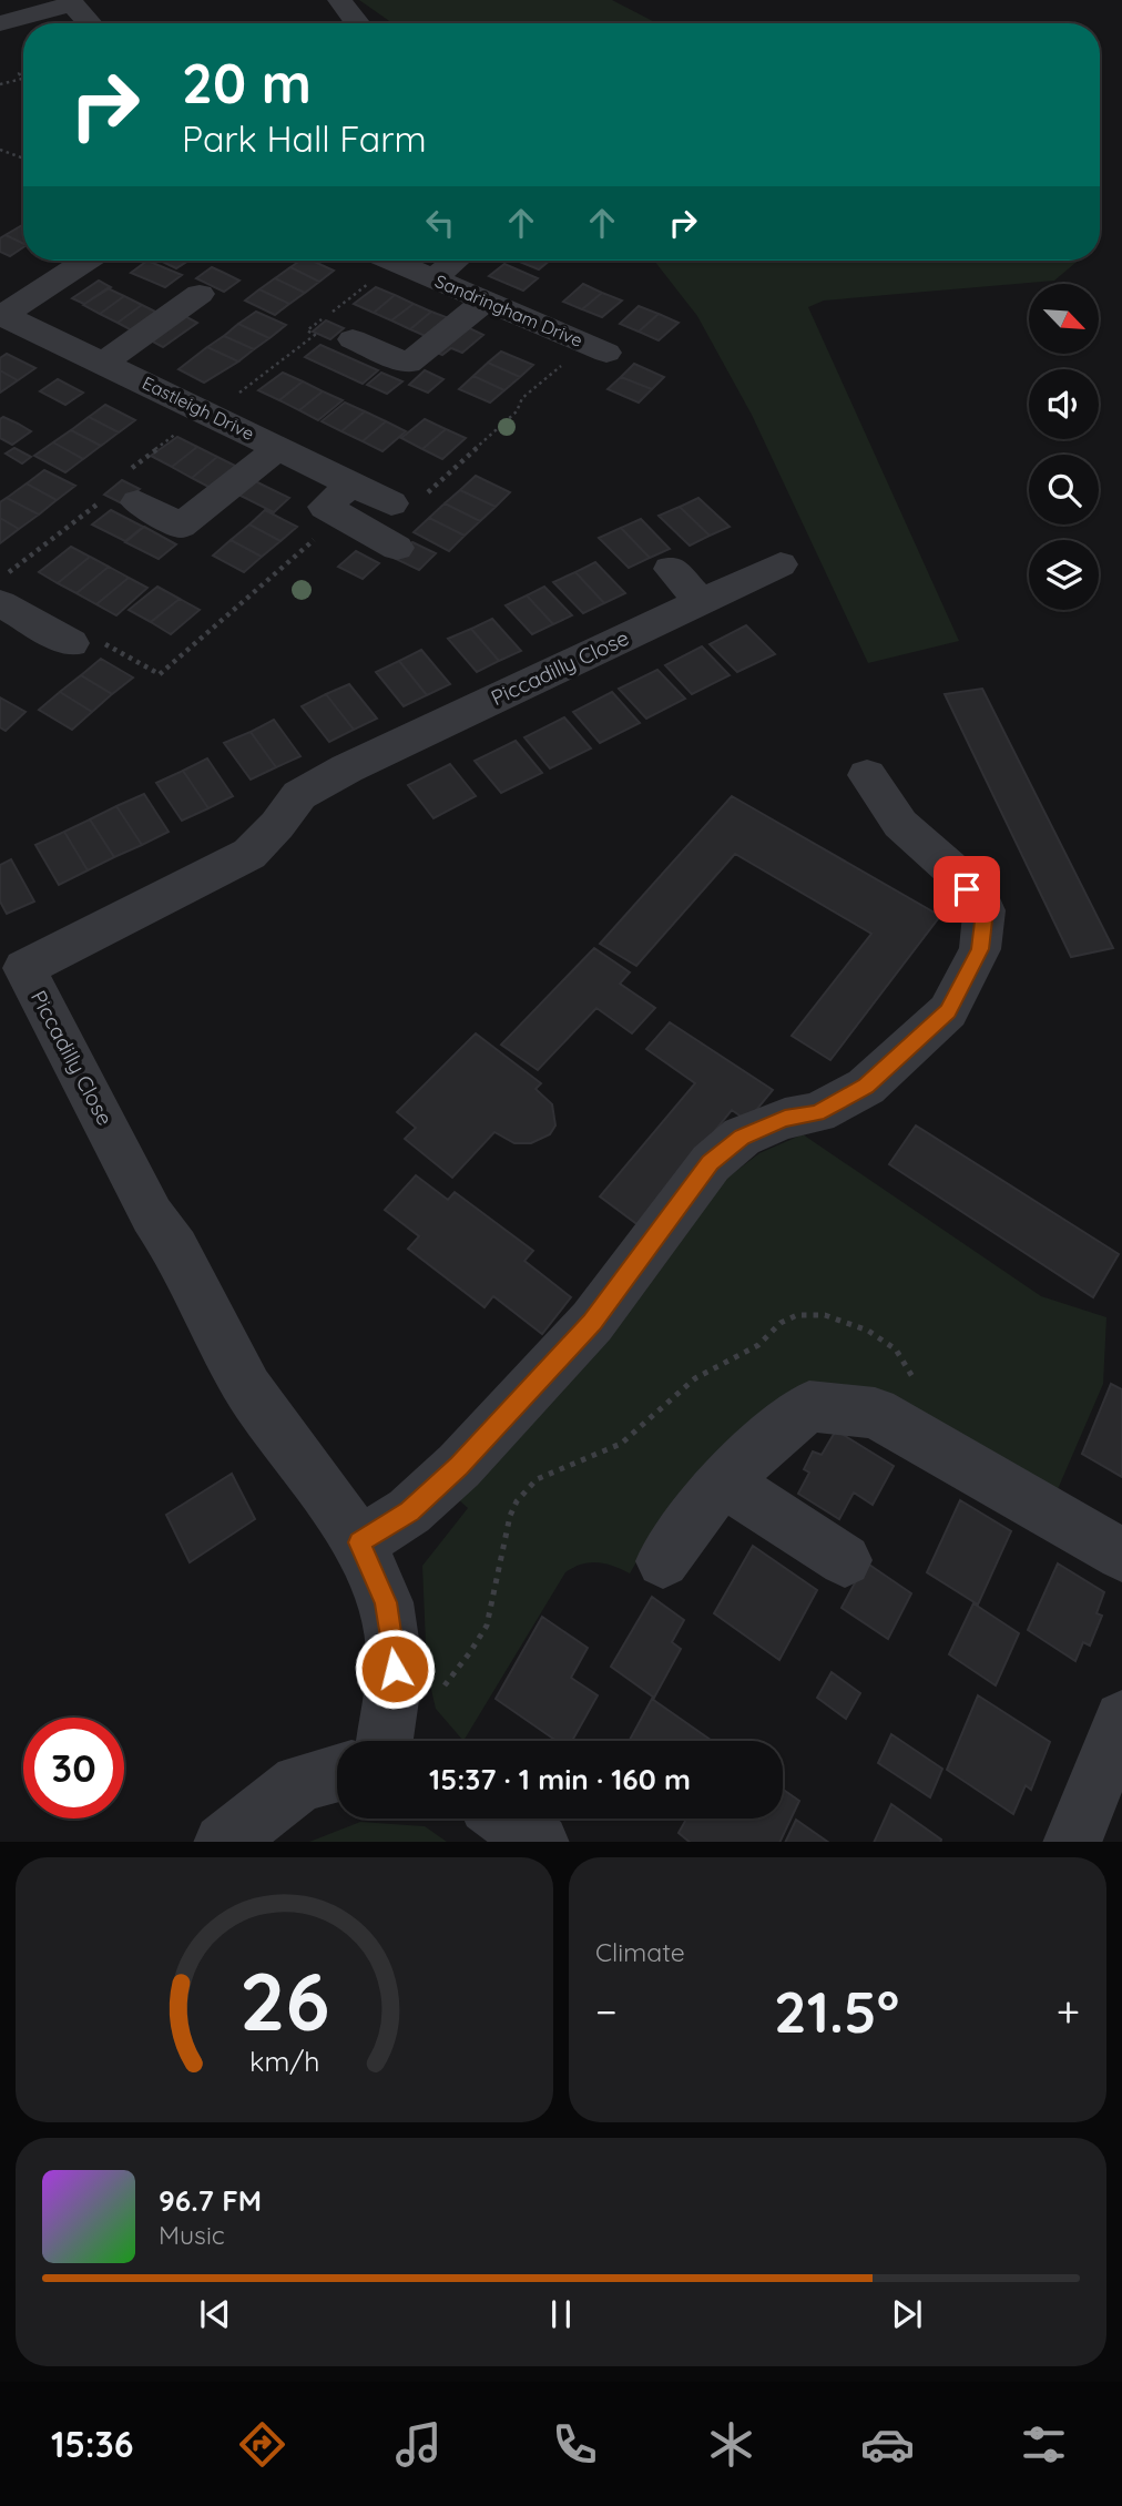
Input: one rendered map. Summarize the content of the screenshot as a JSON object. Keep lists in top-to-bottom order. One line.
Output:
{"streets":{"street":["Sandringham Drive","Eastleigh Drive","Piccadilly Close"]},"north":"bottom right","page":{"turn":["20 m","Park Hall Farm"],"limit":"30","trip":"15:37 · 1 min · 160 m","tile":"Climate","heat":["−","21.5°","+"],"song":["96.7 FM","Music"],"tabs":"15:36","gauge":["26","km/h"]}}
